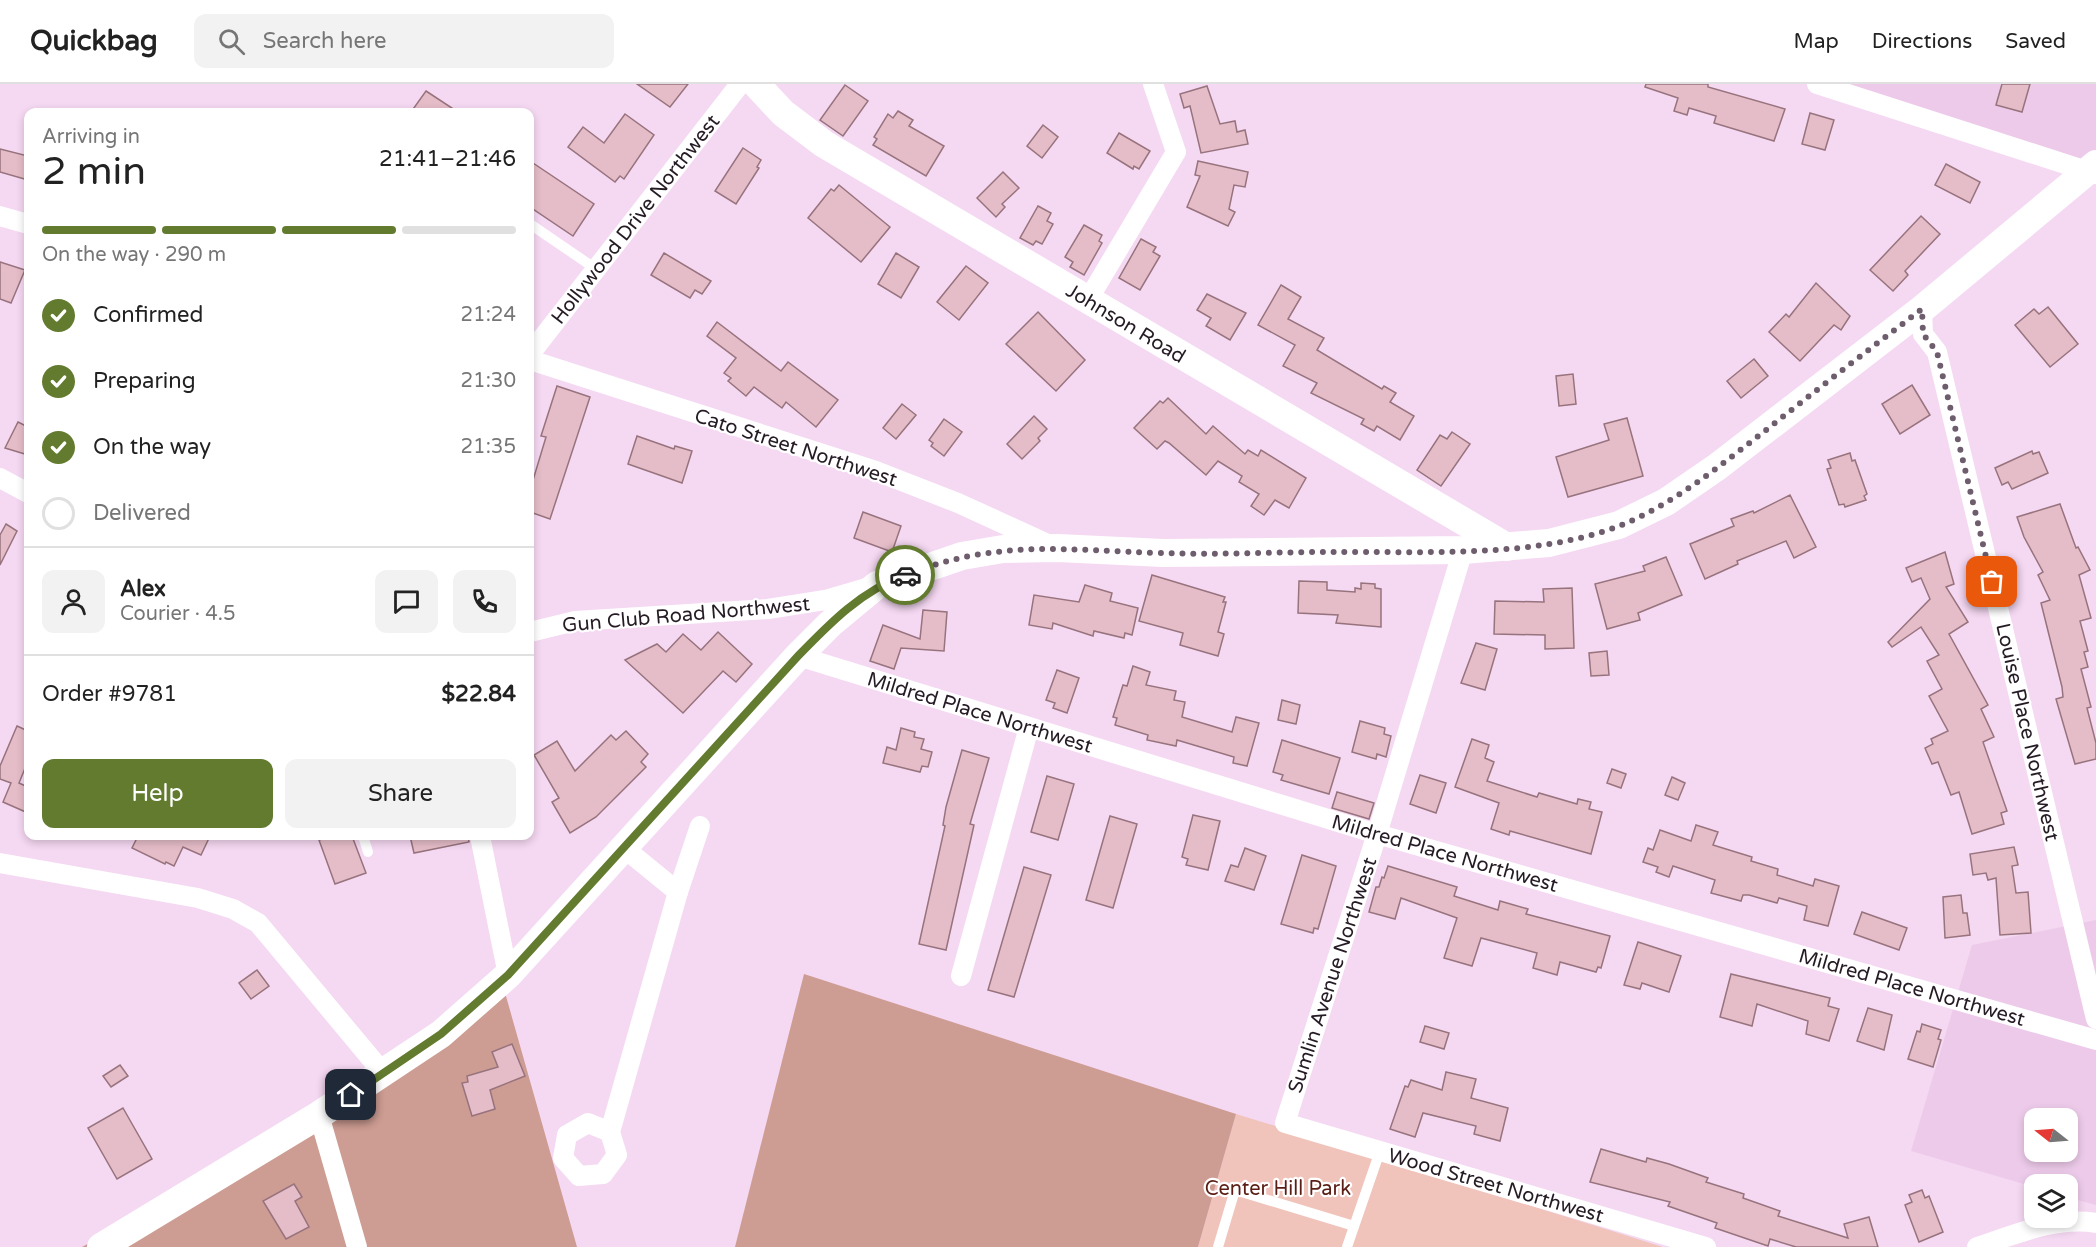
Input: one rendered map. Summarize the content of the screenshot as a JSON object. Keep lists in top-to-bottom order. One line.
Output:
{"streets":{"street":["Hollywood Drive Northwest","Johnson Road","Cato Street Northwest","Gun Club Road Northwest","Mildred Place Northwest","Louise Place Northwest","Sumlin Avenue Northwest","Wood Street Northwest"]},"crossings":[["Mildred Place Northwest","Sumlin Avenue Northwest"],["Sumlin Avenue Northwest","Wood Street Northwest"]],"parks":["Center Hill Park"],"north":"left","page":{"header":"Quickbag","search":"Search here","nav":["Map","Directions","Saved"],"heading":["2 min","Arriving in","21:41–21:46"],"panel":["Alex","Courier · 4.5","Order #9781","$22.84"],"bar":"On the way · 290 m","list":[["Confirmed","21:24"],["Preparing","21:30"],["On the way","21:35"],"Delivered"],"buttons":["Help","Share"]}}
